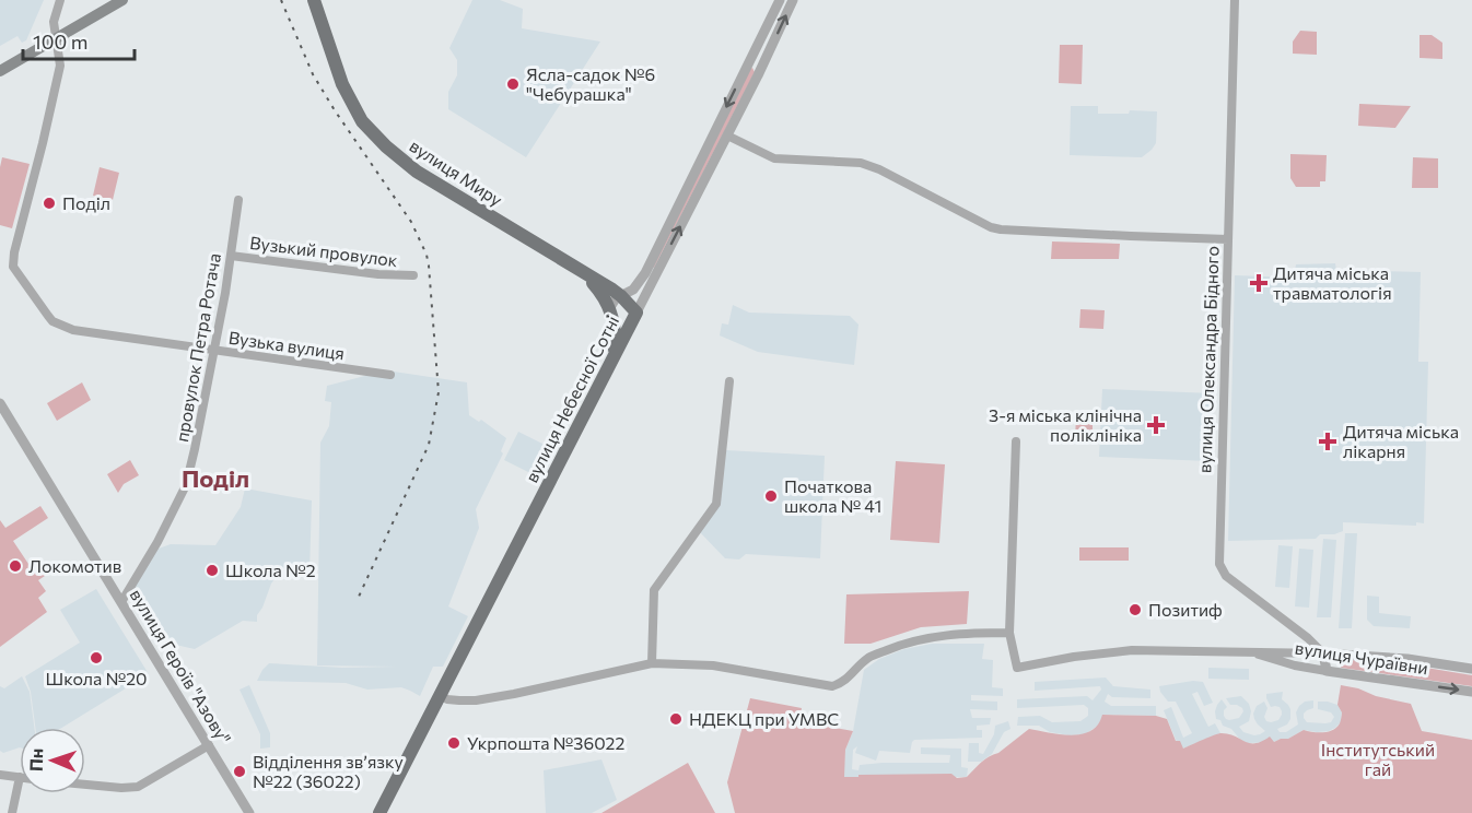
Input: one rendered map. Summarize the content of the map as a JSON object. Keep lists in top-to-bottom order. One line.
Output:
{"streets":{"main road":["вулиця Миру","вулиця Небесної Сотні"],"street":["Вузький провулок","Вузька вулиця","провулок Петра Ротача","вулиця Олександра Бідного","вулиця Чураївни","вулиця Героїв \"Азову\""]},"crossings":[["вулиця Миру","вулиця Небесної Сотні"],["Вузький провулок","провулок Петра Ротача"],["Вузька вулиця","провулок Петра Ротача"],["провулок Петра Ротача","вулиця Героїв \"Азову\""],["вулиця Олександра Бідного","вулиця Чураївни"]],"districts":["Поділ"],"parks":["Інститутський гай"],"places":{"other":["Ясла-садок №6 \"Чебурашка\"","Поділ","Початкова школа № 41","Локомотив","Школа №2","Позитиф","Школа №20","НДЕКЦ при УМВС","Укрпошта №36022","Відділення зв’язку №22 (36022)"],"health":["Дитяча міська травматологія","3-я міська клінічна поліклініка","Дитяча міська лікарня"]},"scale_bar":"100 m","north":"left"}
